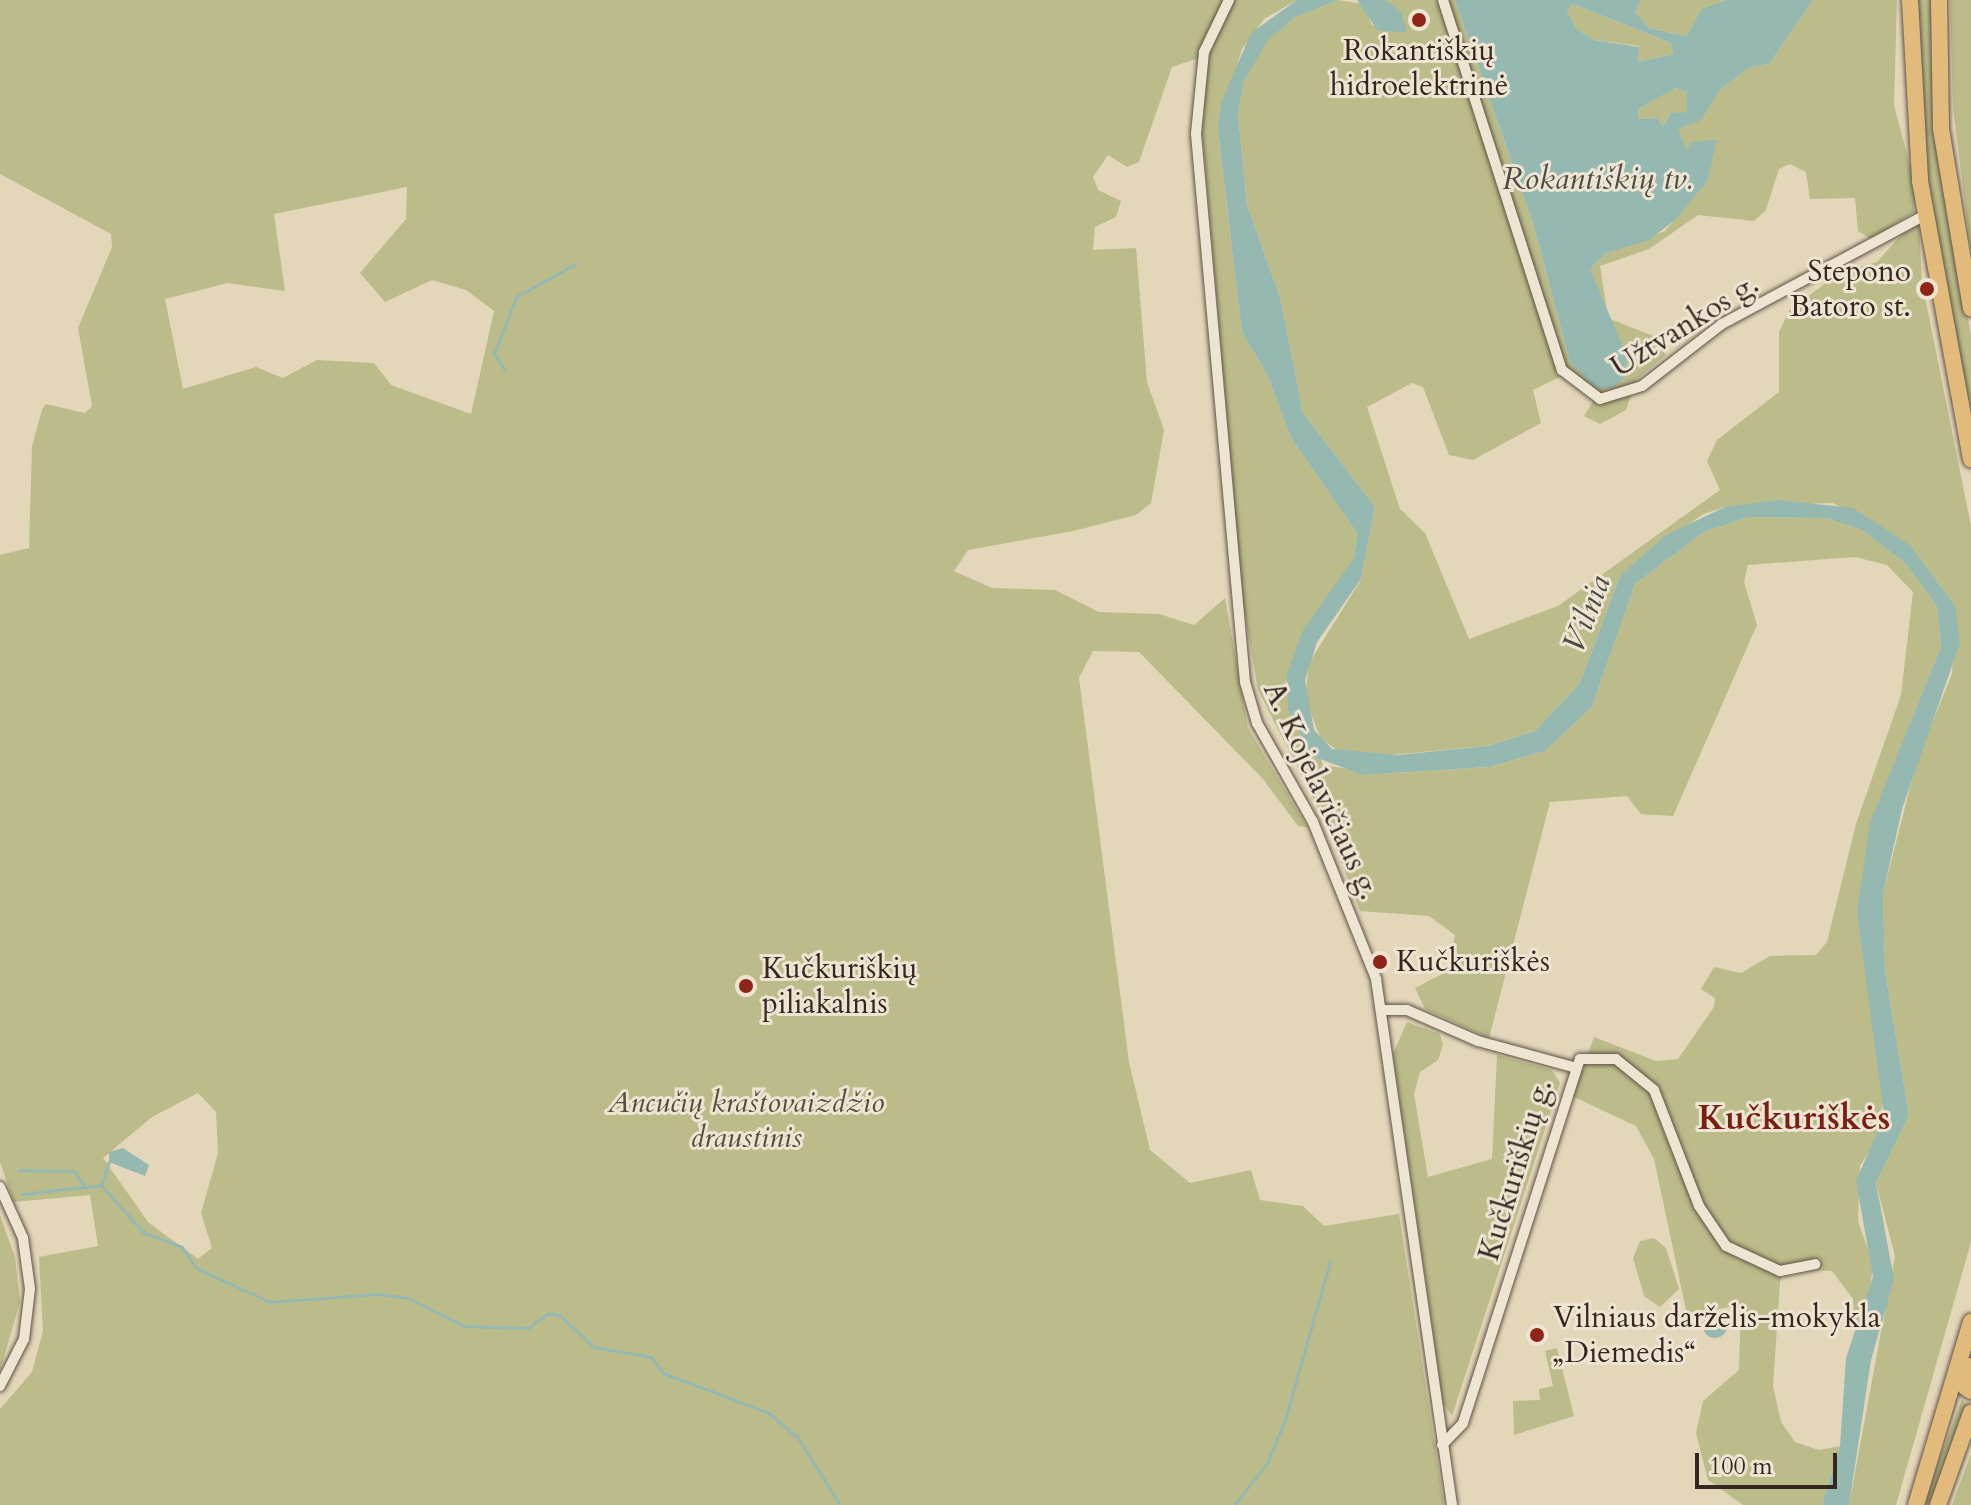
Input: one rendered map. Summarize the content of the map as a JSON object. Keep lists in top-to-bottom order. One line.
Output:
{"streets":{"street":["Užtvankos g.","A. Kojelavičiaus g.","Kučkuriškių g."]},"crossings":[["A. Kojelavičiaus g.","Kučkuriškių g."]],"districts":["Kučkuriškės"],"water":["Rokantiškių tv.","Vilnia"],"parks":["Ancučių kraštovaizdžio draustinis"],"places":["Rokantiškių hidroelektrinė","Stepono Batoro st.","Kučkuriškės","Kučkuriškių piliakalnis","Vilniaus darželis-mokykla „Diemedis“"],"scale_bar":"100 m"}
